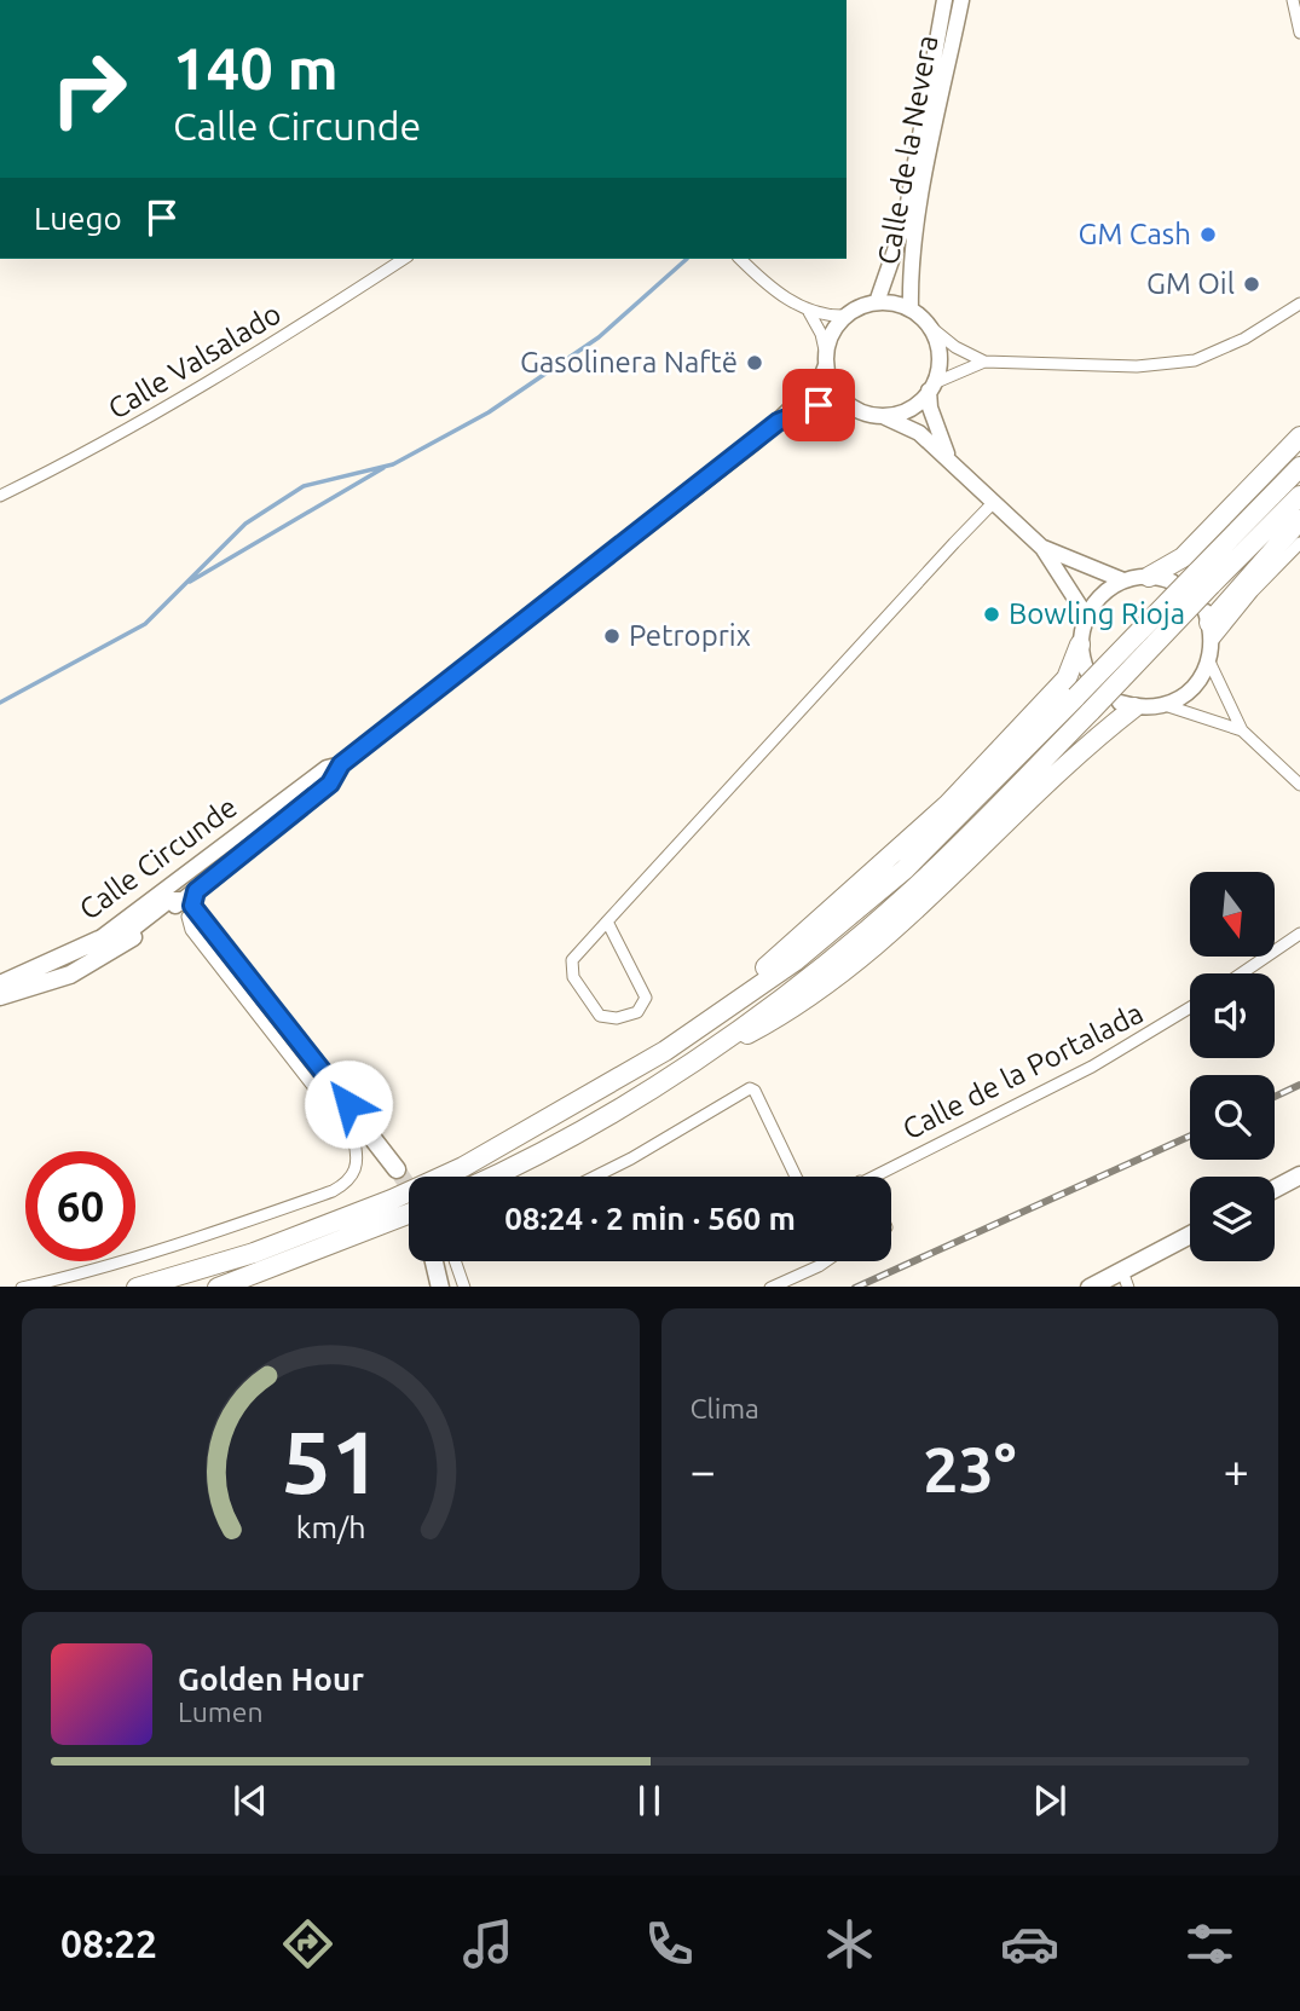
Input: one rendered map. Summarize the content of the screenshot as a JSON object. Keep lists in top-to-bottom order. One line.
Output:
{"streets":{"main road":["Calle de la Nevera","Calle Circunde"],"street":["Calle Valsalado","Calle de la Portalada"]},"crossings":[["Calle de la Nevera","Calle Circunde"]],"places":["GM Cash","GM Oil","Gasolinera Naftë","Bowling Rioja","Petroprix"],"north":"bottom","page":{"turn":["140 m","Calle Circunde"],"then":"Luego","limit":"60","trip":"08:24 · 2 min · 560 m","tile":"Clima","heat":["−","23°","+"],"song":["Golden Hour","Lumen"],"tabs":"08:22","gauge":["51","km/h"]}}
